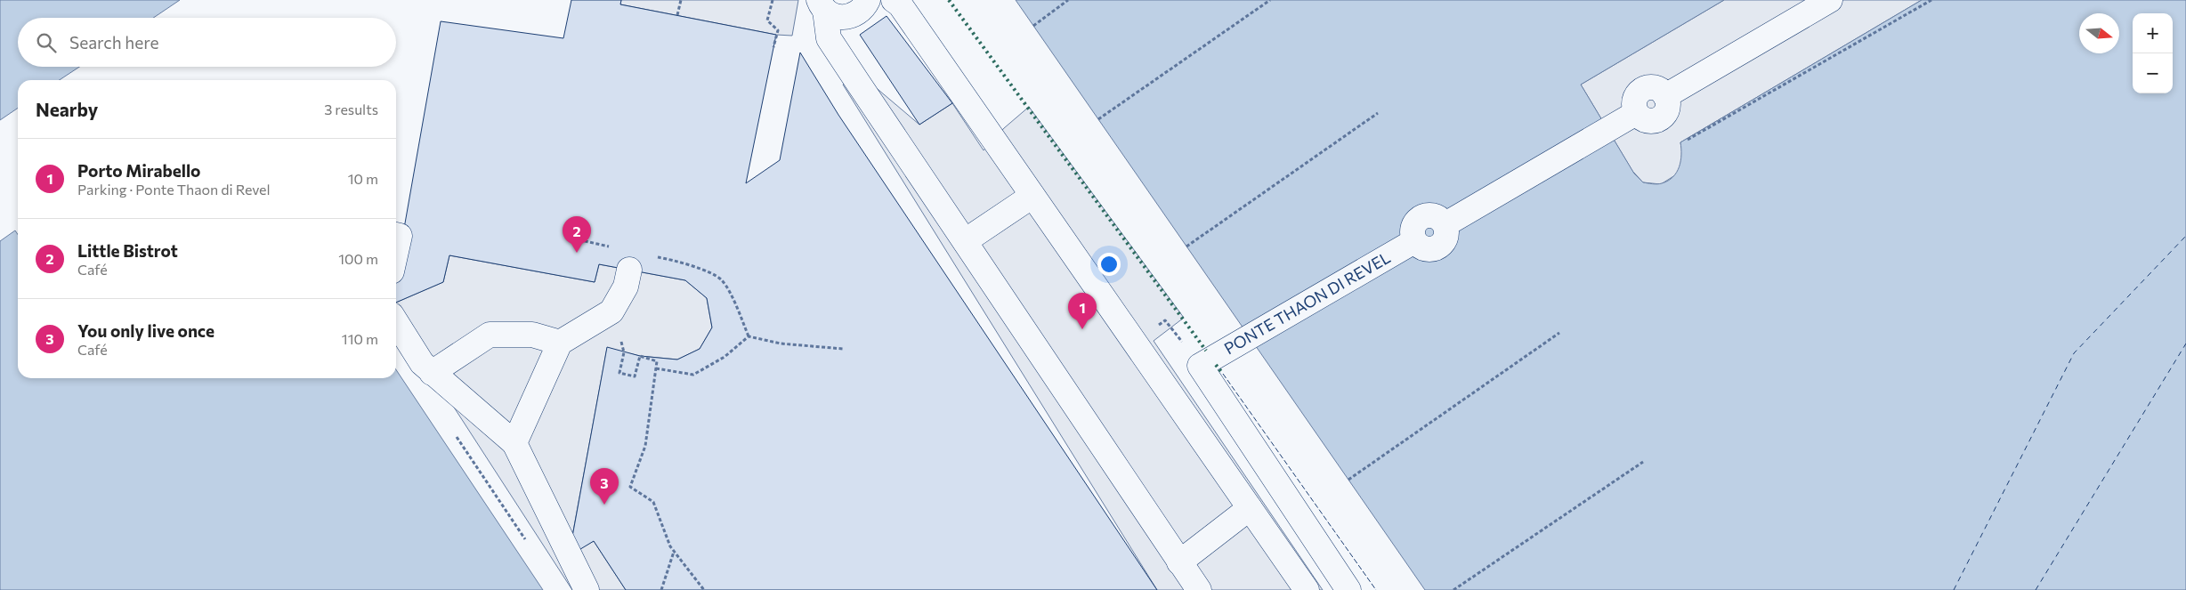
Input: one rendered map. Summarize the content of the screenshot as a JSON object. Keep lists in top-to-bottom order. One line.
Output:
{"streets":{"street":["PONTE THAON DI REVEL"]},"north":"right","page":{"map_buttons":["+","−"],"search":"Search here","heading":["Nearby","3 results"],"list":[{"mark":"1","name":"Porto Mirabello","note":"Parking · Ponte Thaon di Revel","value":"10 m"},{"mark":"2","name":"Little Bistrot","note":"Café","value":"100 m"},{"mark":"3","name":"You only live once","note":"Café","value":"110 m"}],"pins":["2","1","3"]}}
